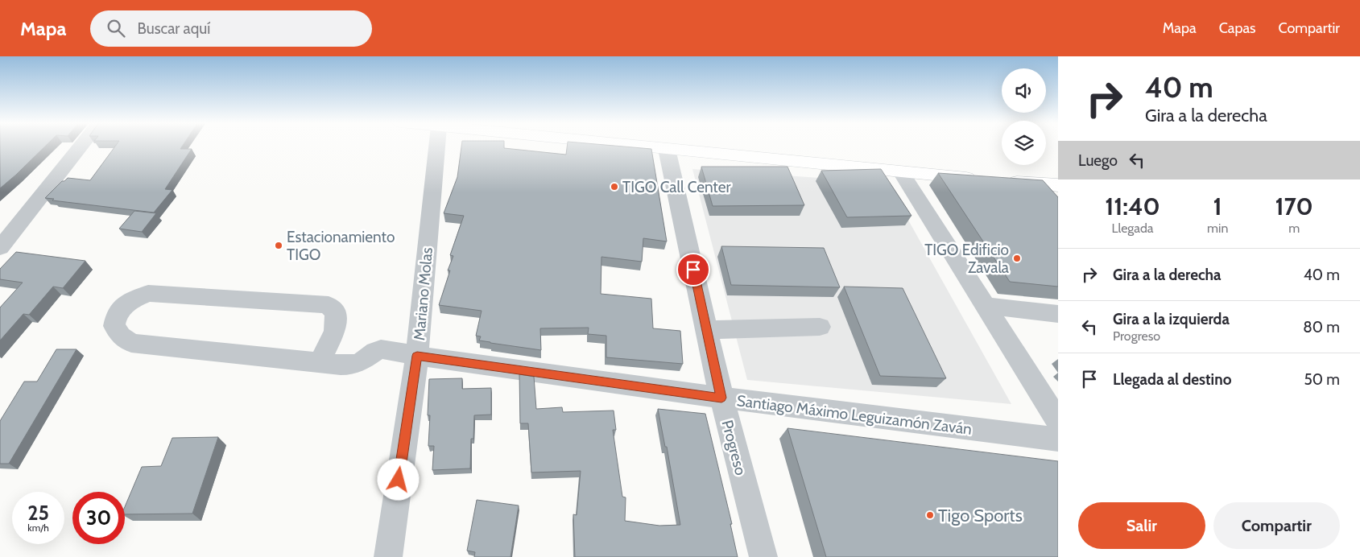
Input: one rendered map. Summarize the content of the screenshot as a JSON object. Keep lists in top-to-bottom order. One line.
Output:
{"streets":{"street":["Mariano Molas","Santiago Máximo Leguizamón Zaván","Progreso"]},"crossings":[["Mariano Molas","Santiago Máximo Leguizamón Zaván"],["Santiago Máximo Leguizamón Zaván","Progreso"]],"places":["TIGO Call Center","Estacionamiento TIGO","TIGO Edificio Zavala","Tigo Sports"],"page":{"header":"Mapa","search":"Buscar aquí","nav":["Mapa","Capas","Compartir"],"turn":["40 m","Gira a la derecha"],"then":"Luego","eta":["11:40","Llegada","1","min","170","m"],"list":[{"name":"Gira a la derecha","value":"40 m"},{"name":"Gira a la izquierda","note":"Progreso","value":"80 m"},{"name":"Llegada al destino","value":"50 m"}],"speed":"25 km/h","limit":"30","buttons":["Salir","Compartir"]}}
